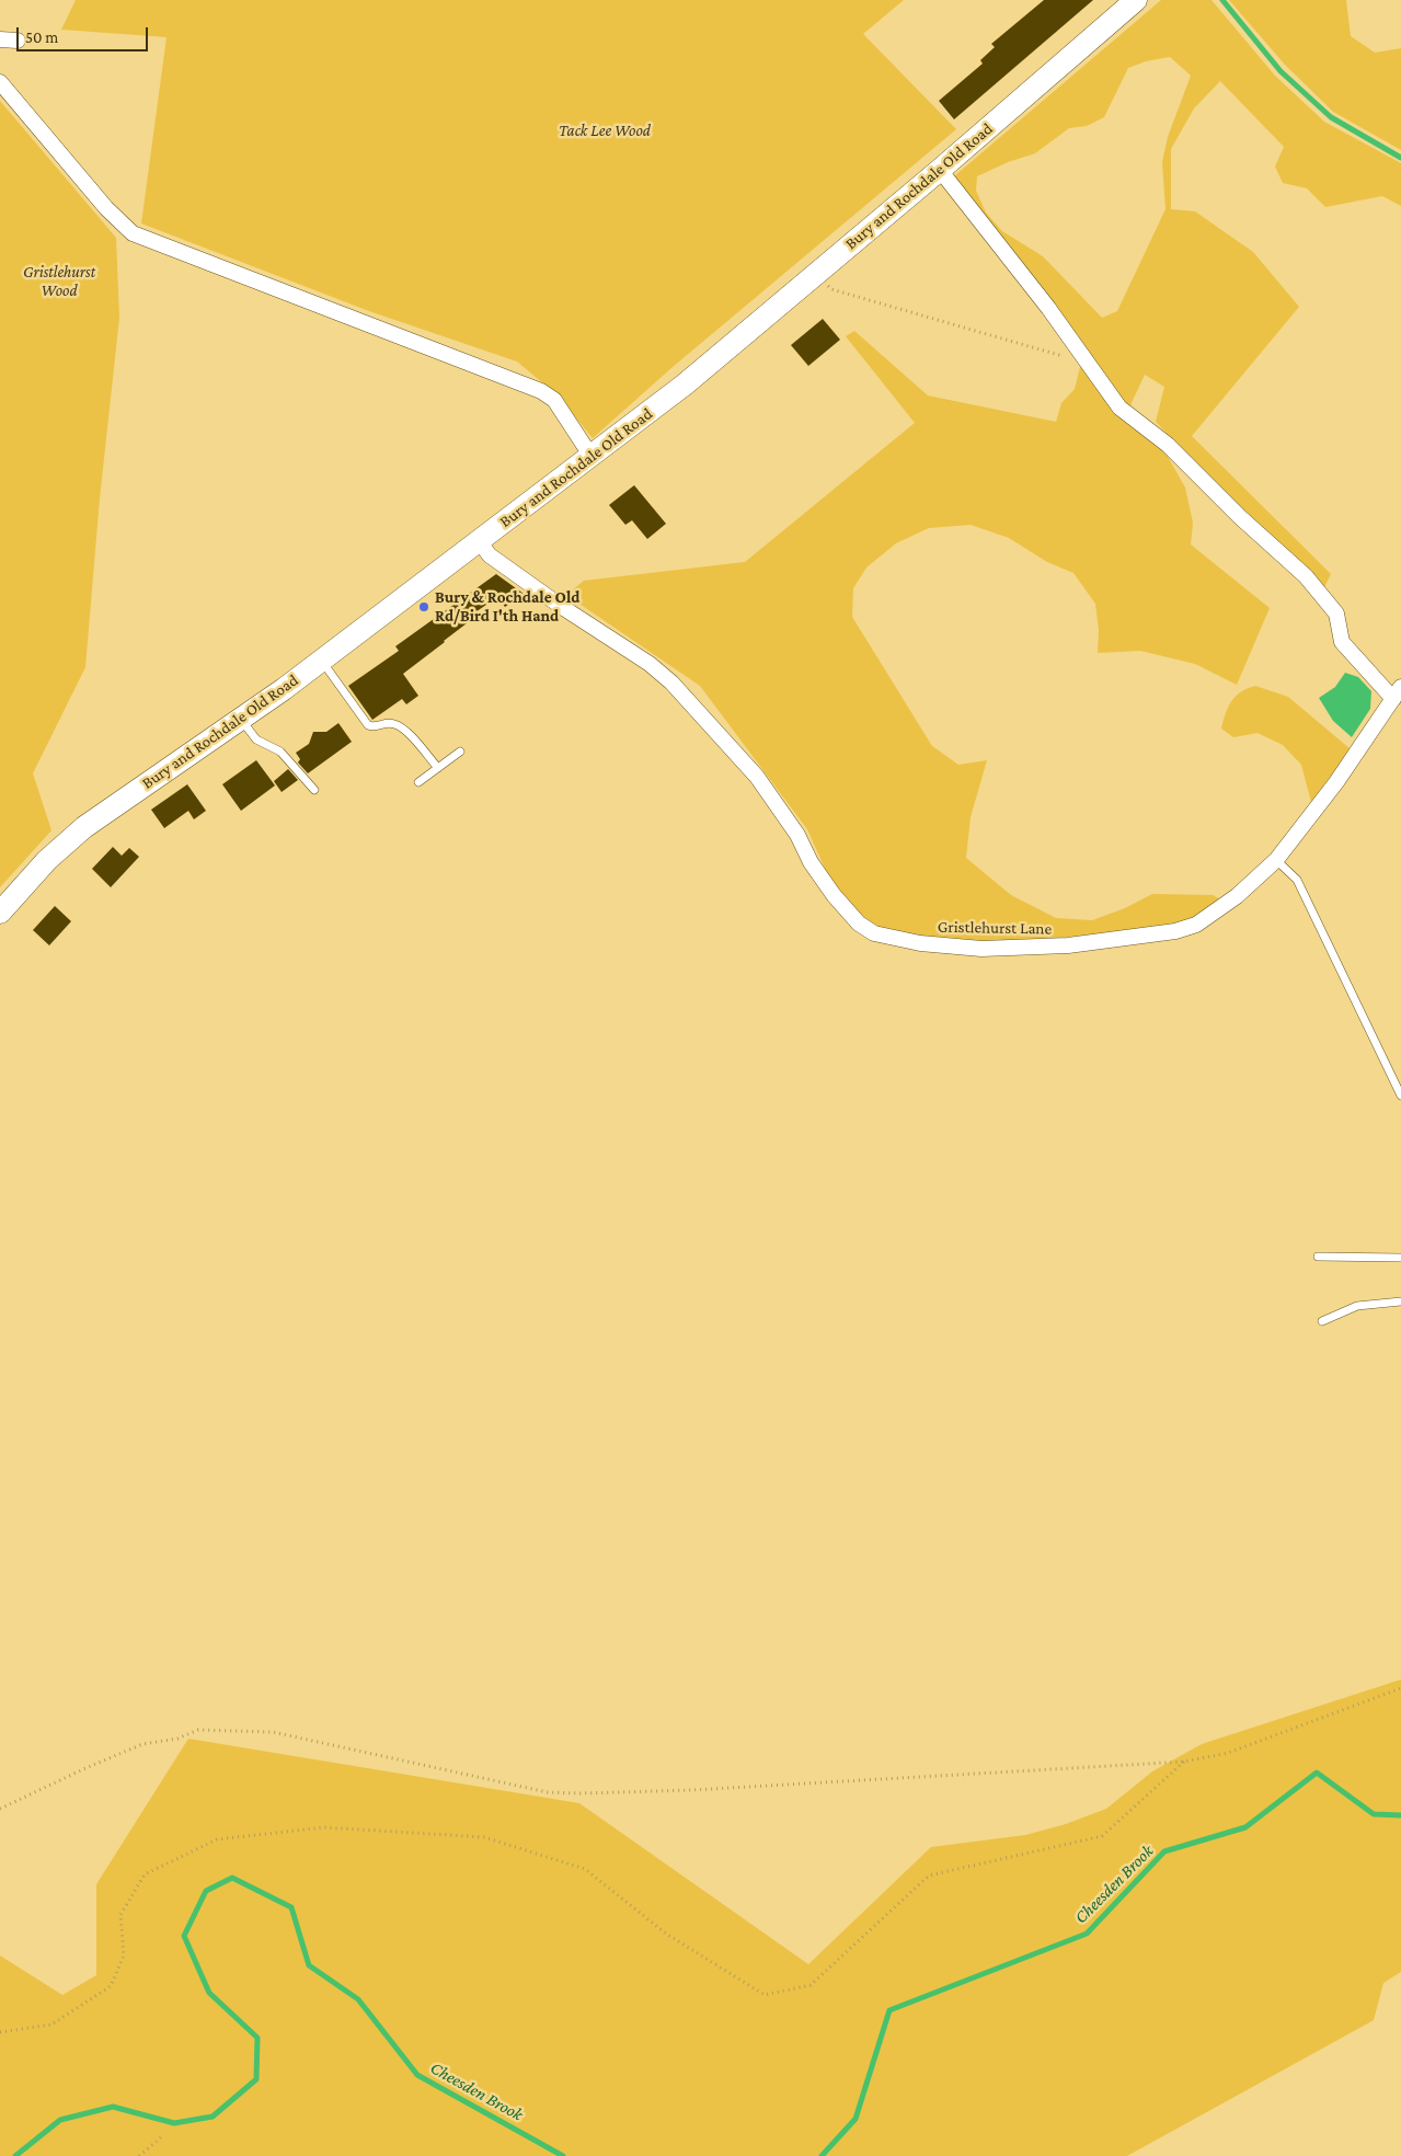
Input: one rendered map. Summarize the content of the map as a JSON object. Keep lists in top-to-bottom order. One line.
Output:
{"streets":{"main road":["Bury and Rochdale Old Road"],"street":["Gristlehurst Lane"]},"crossings":[["Bury and Rochdale Old Road","Gristlehurst Lane"]],"water":["Cheesden Brook"],"parks":["Tack Lee Wood","Gristlehurst Wood"],"places":["Bury & Rochdale Old Rd/Bird I'th Hand"],"scale_bar":"50 m"}
